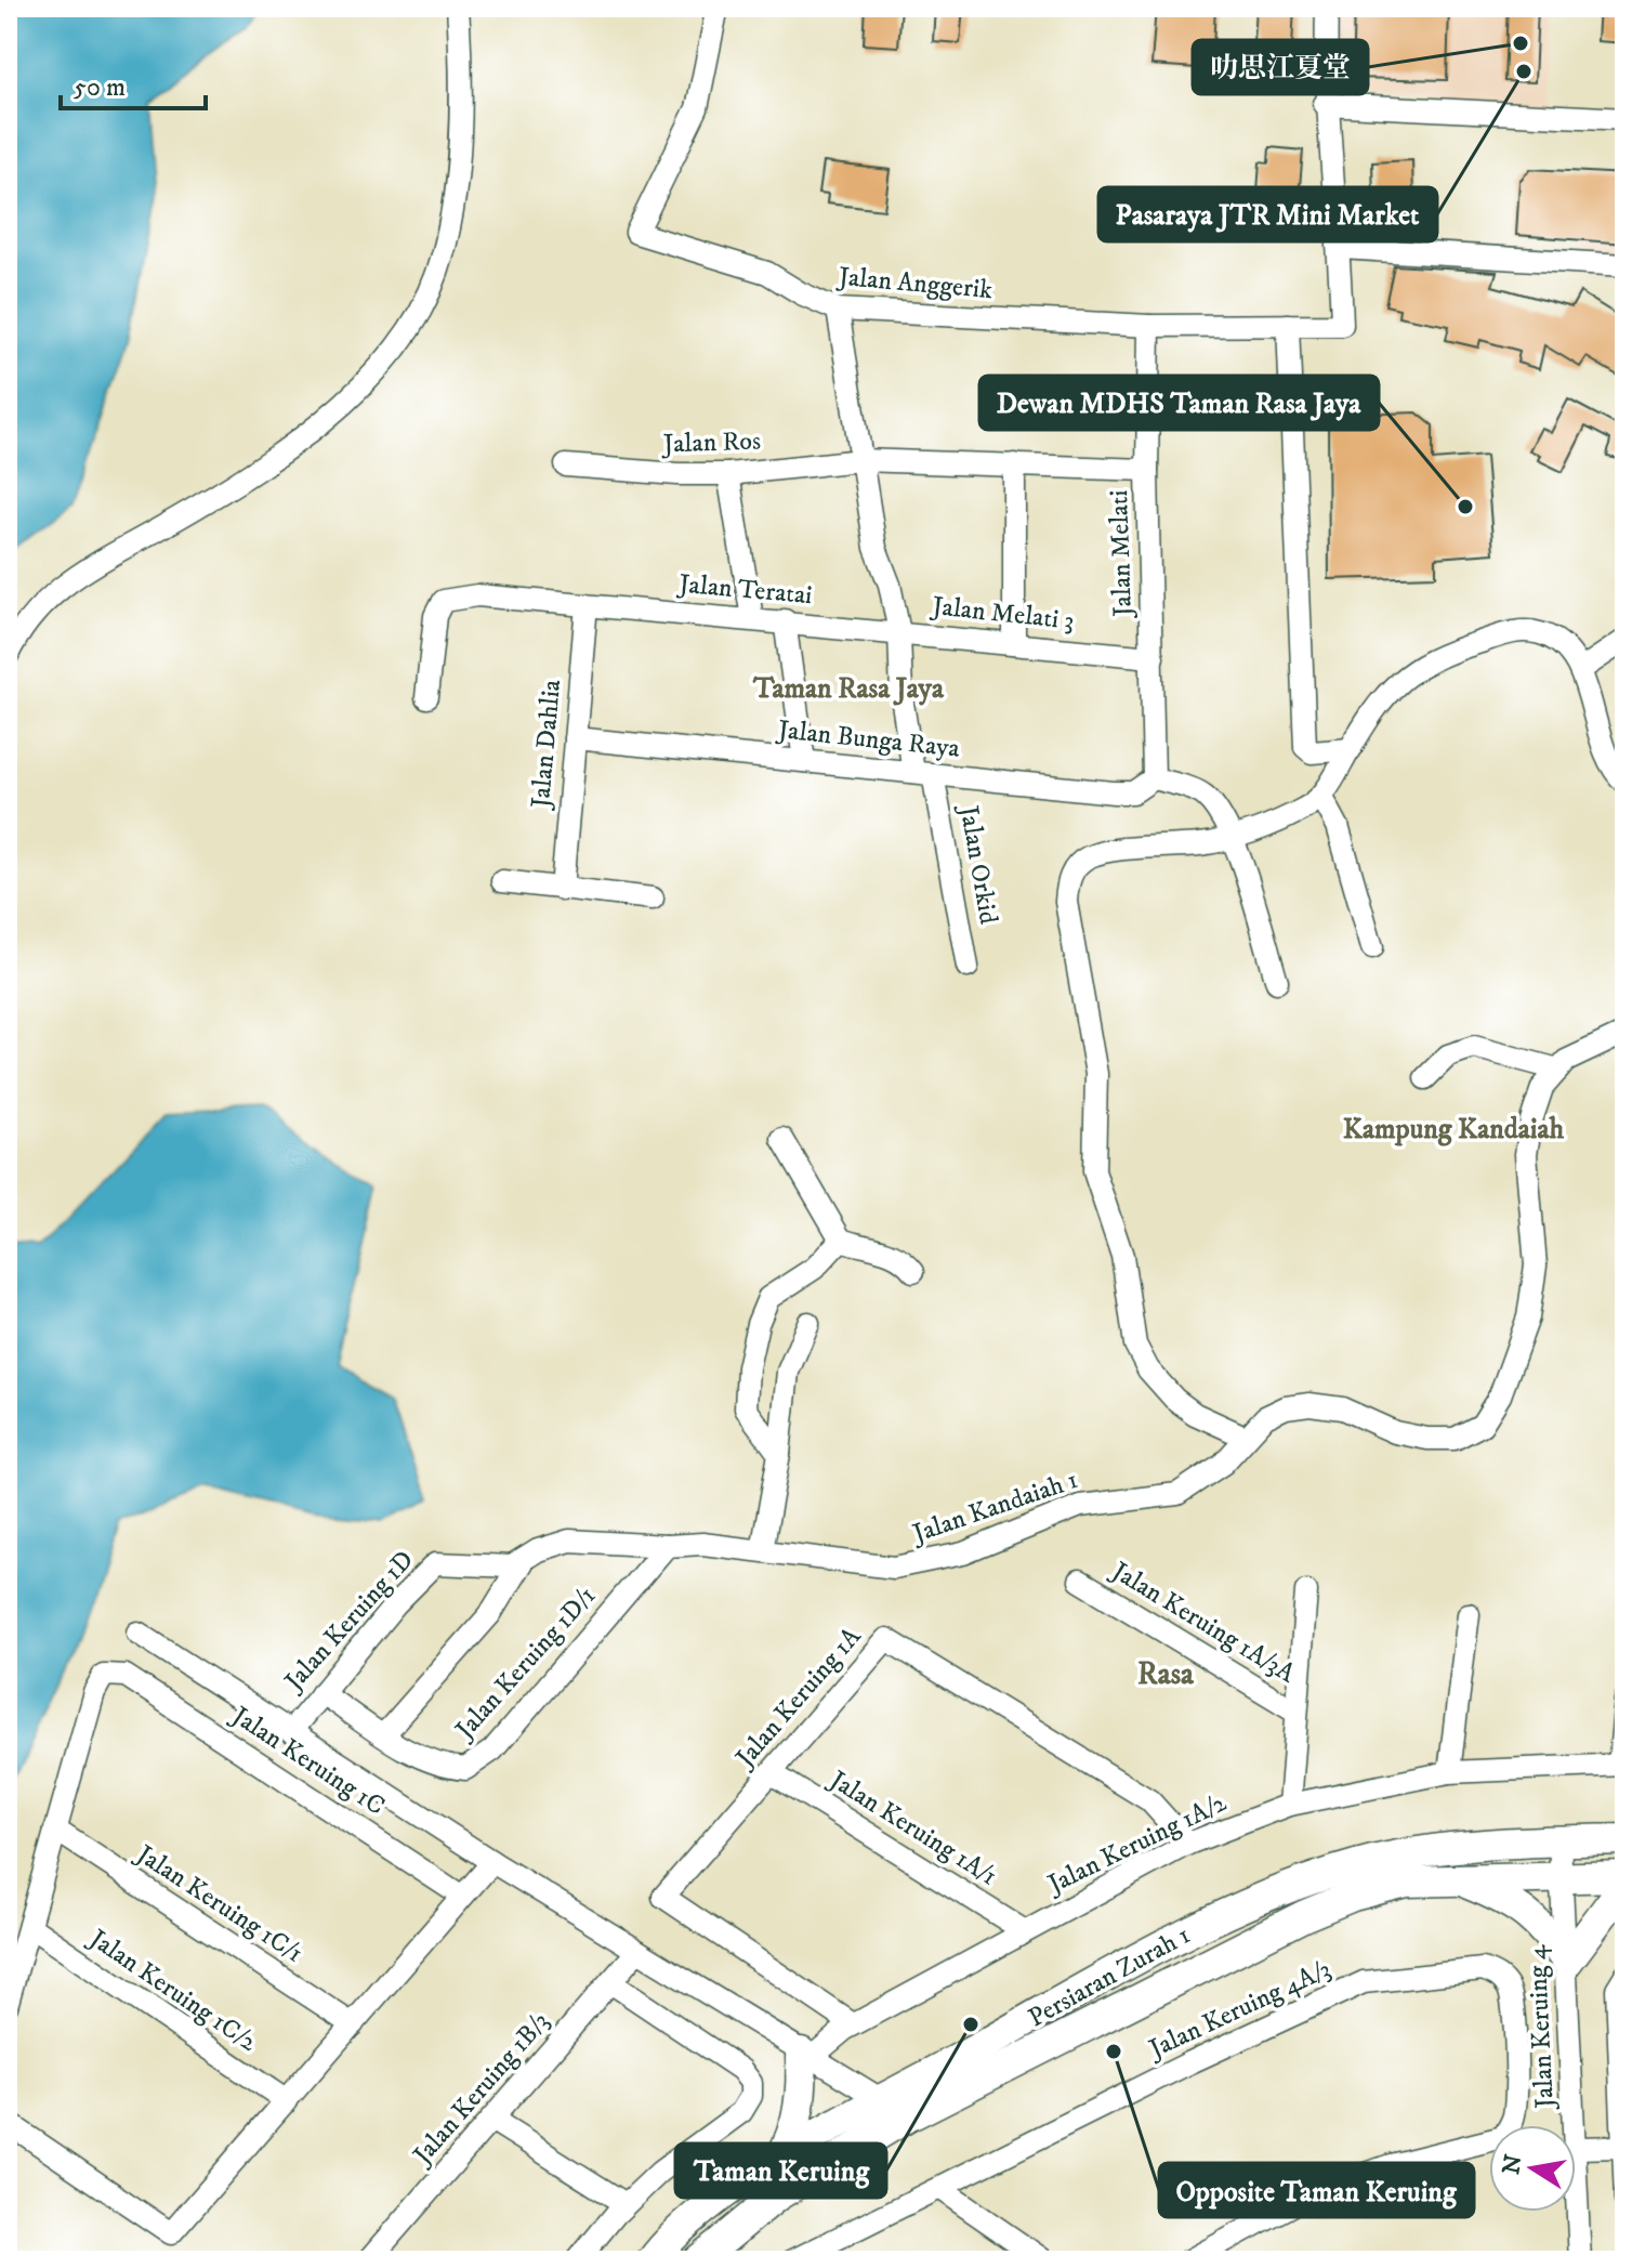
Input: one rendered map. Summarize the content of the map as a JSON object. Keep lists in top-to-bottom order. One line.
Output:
{"streets":{"main road":["Persiaran Zurah 1"],"street":["Jalan Anggerik","Jalan Ros","Jalan Melati","Jalan Teratai","Jalan Melati 3","Jalan Bunga Raya","Jalan Dahlia","Jalan Orkid","Jalan Kandaiah 1","Jalan Keruing 1D","Jalan Keruing 1A/3A","Jalan Keruing 1D/1","Jalan Keruing 1A","Jalan Keruing 1C","Jalan Keruing 1A/1","Jalan Keruing 1A/2","Jalan Keruing 1C/1","Jalan Keruing 1C/2","Jalan Keruing 4A/3","Jalan Keruing 4","Jalan Keruing 1B/3"]},"crossings":[["Jalan Anggerik","Jalan Melati"],["Jalan Anggerik","Jalan Orkid"],["Jalan Ros","Jalan Melati"],["Jalan Ros","Jalan Orkid"],["Jalan Melati","Jalan Melati 3"],["Jalan Melati","Jalan Bunga Raya"],["Jalan Teratai","Jalan Melati 3"],["Jalan Teratai","Jalan Dahlia"],["Jalan Teratai","Jalan Orkid"],["Jalan Melati 3","Jalan Orkid"],["Jalan Bunga Raya","Jalan Dahlia"],["Jalan Bunga Raya","Jalan Orkid"],["Jalan Kandaiah 1","Jalan Keruing 1D"],["Jalan Keruing 1D","Jalan Keruing 1D/1"],["Jalan Keruing 1A","Jalan Keruing 1A/1"],["Jalan Keruing 1A","Jalan Keruing 1A/2"],["Jalan Keruing 1C","Jalan Keruing 1C/1"],["Jalan Keruing 1A/1","Jalan Keruing 1A/2"],["Persiaran Zurah 1","Jalan Keruing 4"]],"districts":["Taman Rasa Jaya","Kampung Kandaiah","Rasa"],"places":["叻思江夏堂","Pasaraya JTR Mini Market","Dewan MDHS Taman Rasa Jaya","Taman Keruing","Opposite Taman Keruing"],"scale_bar":"50 m","north":"left"}
